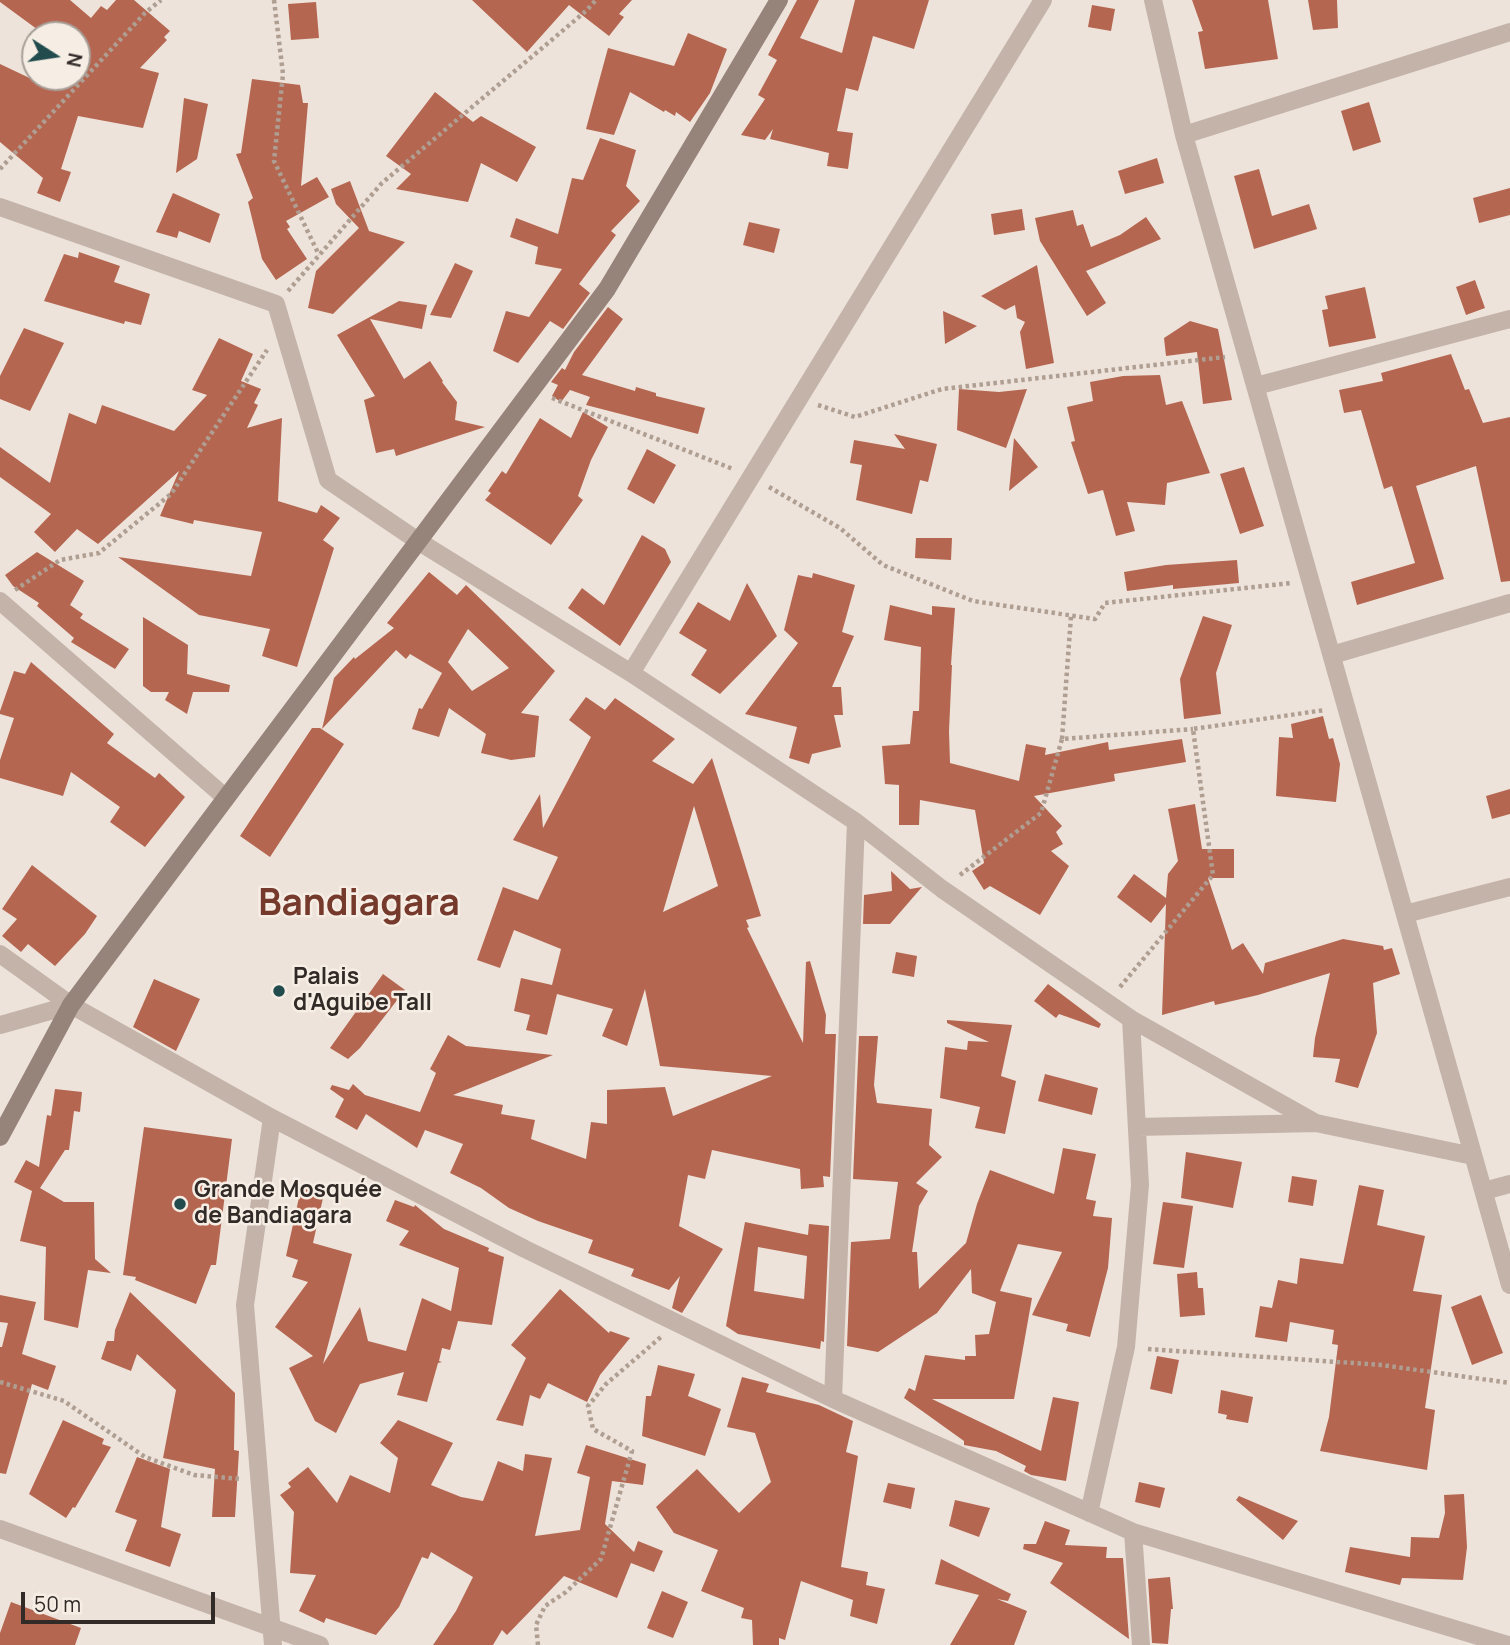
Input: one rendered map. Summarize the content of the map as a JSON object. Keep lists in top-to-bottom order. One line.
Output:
{"districts":["Bandiagara"],"places":["Palais d'Aguibe Tall","Grande Mosquée de Bandiagara"],"scale_bar":"50 m","north":"right"}
